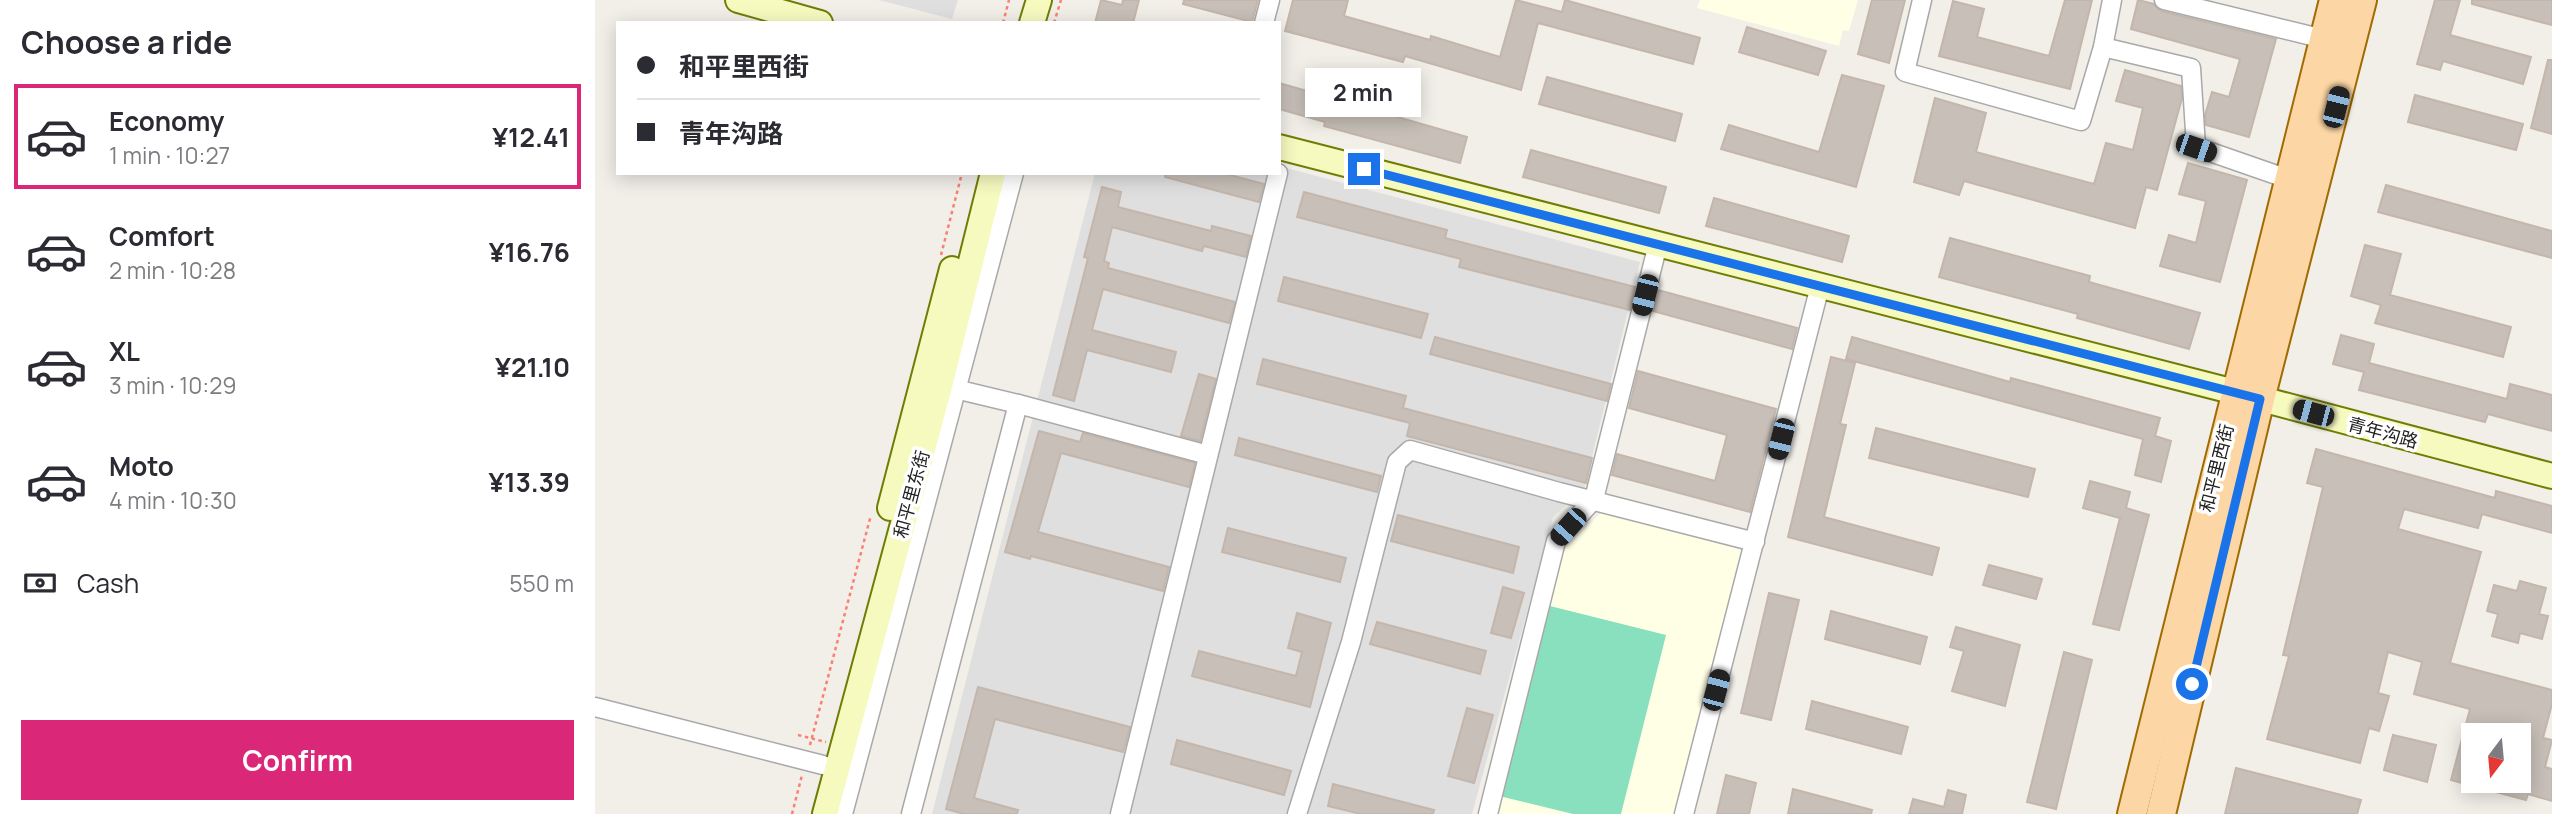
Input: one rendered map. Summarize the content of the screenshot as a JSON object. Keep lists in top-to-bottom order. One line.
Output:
{"streets":{"main road":["和平里西街"],"street":["青年沟路","和平里东街"]},"crossings":[["青年沟路","和平里西街"]],"north":"bottom","page":{"heading":"Choose a ride","banner":["和平里西街","青年沟路"],"bubble":"2 min","list":[{"name":"Economy","note":"1 min · 10:27","value":"¥12.41"},{"name":"Comfort","note":"2 min · 10:28","value":"¥16.76"},{"name":"XL","note":"3 min · 10:29","value":"¥21.10"},{"name":"Moto","note":"4 min · 10:30","value":"¥13.39"}],"pay":["Cash","550 m"],"buttons":"Confirm"}}
